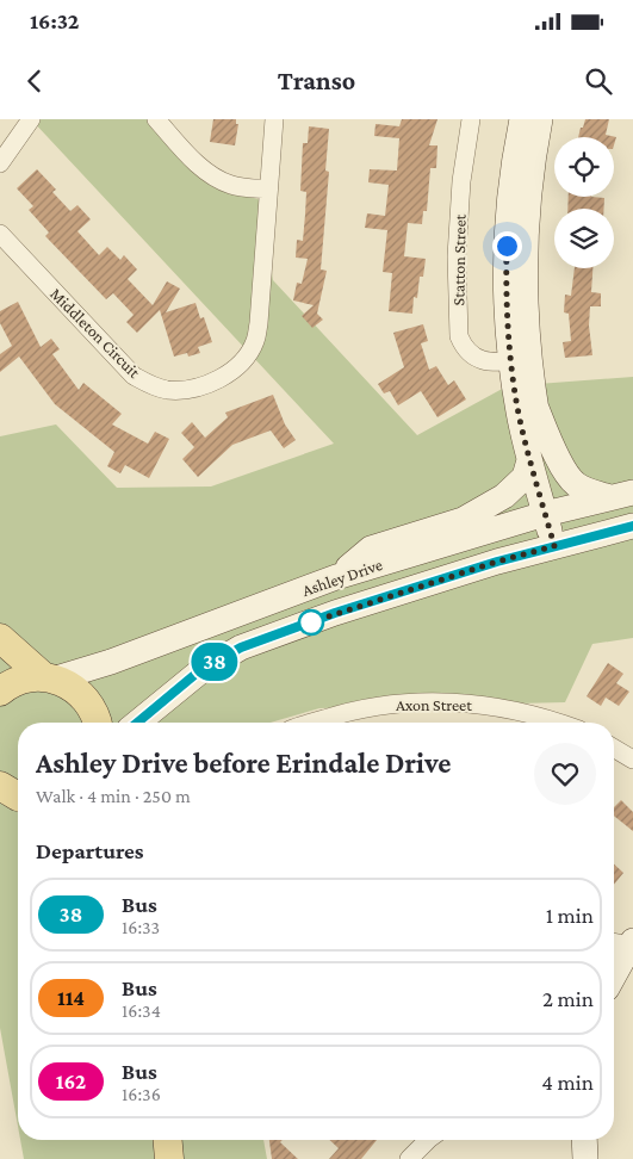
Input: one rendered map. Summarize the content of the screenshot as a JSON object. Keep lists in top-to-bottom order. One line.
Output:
{"streets":{"main road":["Ashley Drive"],"street":["Statton Street","Middleton Circuit","Axon Street"]},"lines":["bus line 38"],"page":{"status":"16:32","header":"Transo","on_map":"38","heading":[["Ashley Drive before Erindale Drive","Walk · 4 min · 250 m"],"Departures"],"list":[{"mark":"38","name":"Bus","note":"16:33","value":"1 min"},{"mark":"114","name":"Bus","note":"16:34","value":"2 min"},{"mark":"162","name":"Bus","note":"16:36","value":"4 min"}]}}
